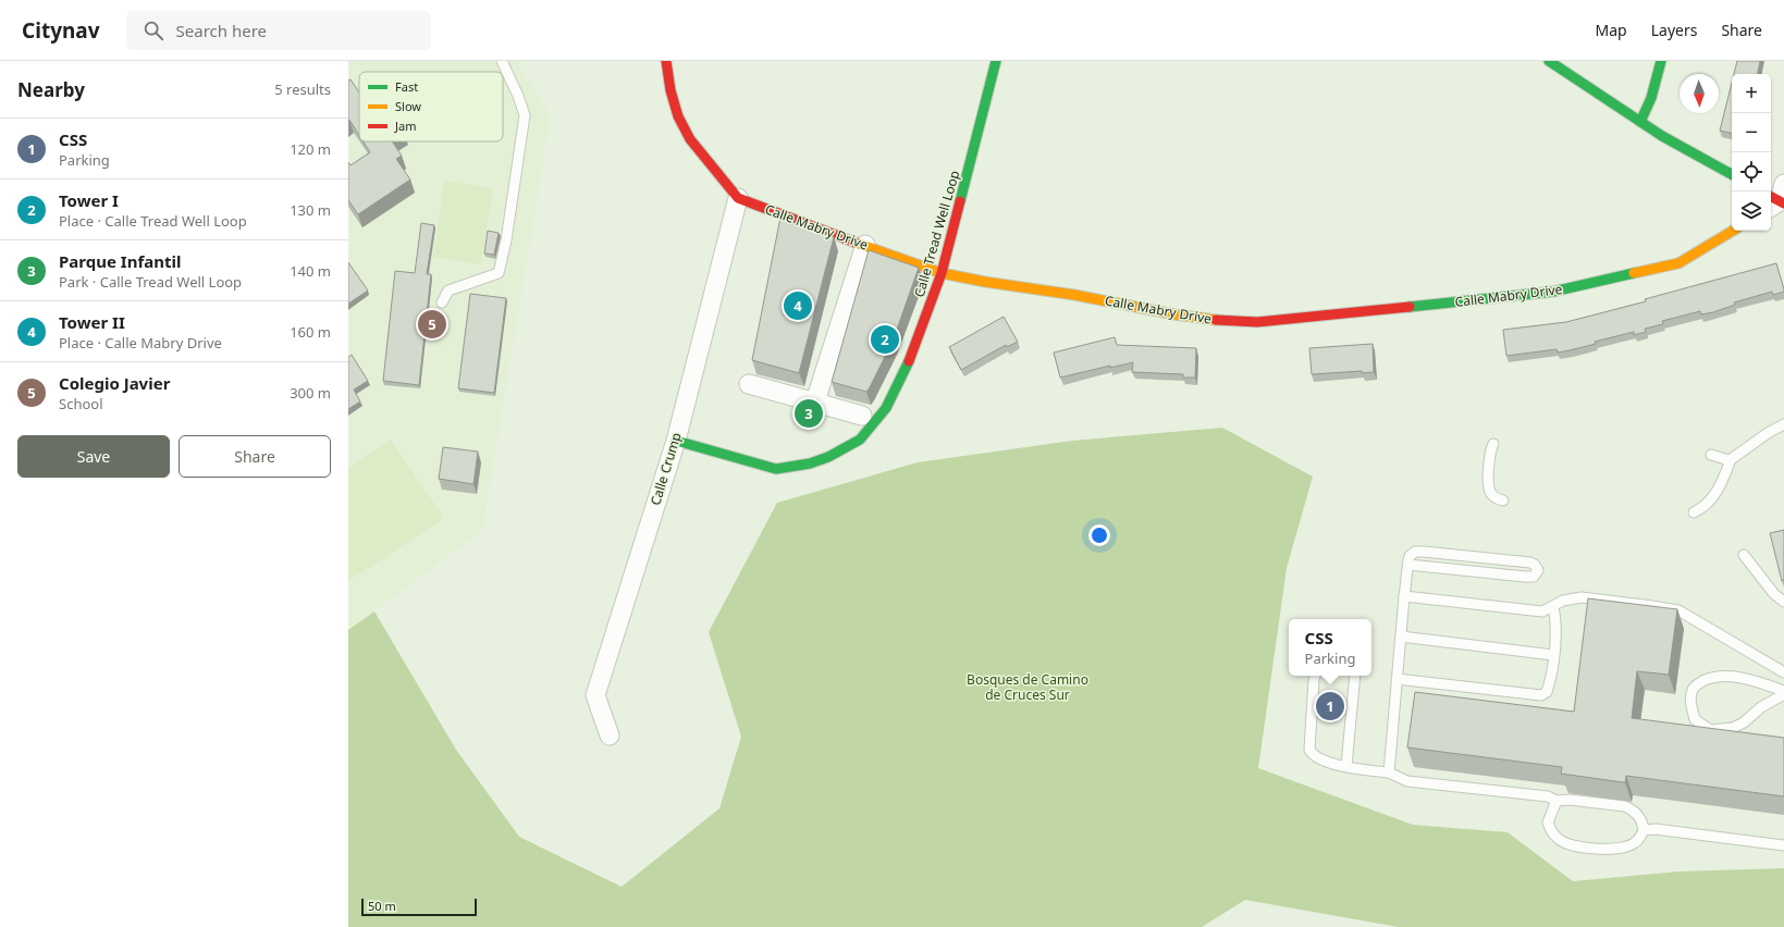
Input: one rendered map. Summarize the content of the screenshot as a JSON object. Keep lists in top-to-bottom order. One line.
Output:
{"streets":{"street":["Calle Mabry Drive","Calle Tread Well Loop","Calle Crump"]},"crossings":[["Calle Mabry Drive","Calle Tread Well Loop"],["Calle Mabry Drive","Calle Crump"],["Calle Tread Well Loop","Calle Crump"]],"parks":["Bosques de Camino de Cruces Sur"],"legend":["Fast","Slow","Jam"],"scale_bar":"50 m","north":"bottom","page":{"header":"Citynav","search":"Search here","nav":["Map","Layers","Share"],"heading":["Nearby","5 results"],"map_buttons":["+","−"],"list":[{"mark":"1","name":"CSS","note":"Parking","value":"120 m"},{"mark":"2","name":"Tower I","note":"Place · Calle Tread Well Loop","value":"130 m"},{"mark":"3","name":"Parque Infantil","note":"Park · Calle Tread Well Loop","value":"140 m"},{"mark":"4","name":"Tower II","note":"Place · Calle Mabry Drive","value":"160 m"},{"mark":"5","name":"Colegio Javier","note":"School","value":"300 m"}],"pins":["4","5","2","3","1"],"buttons":["Save","Share"],"popup":["CSS","Parking"],"scale":"50 m"}}
